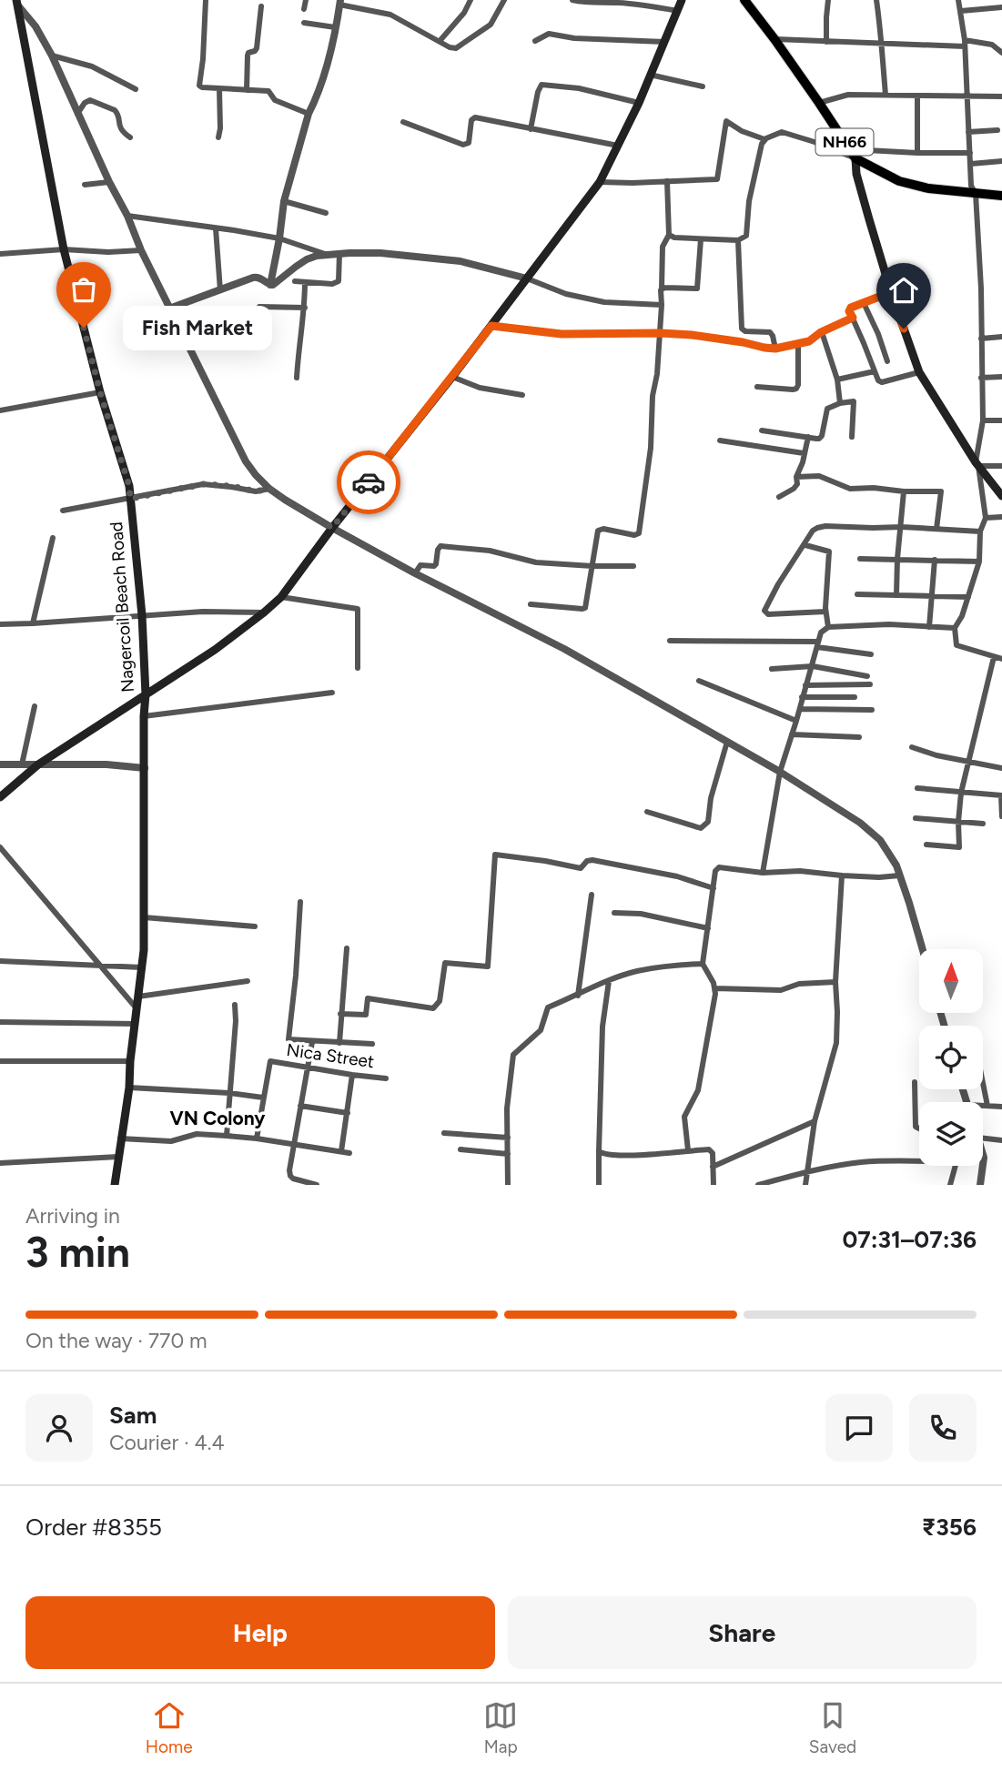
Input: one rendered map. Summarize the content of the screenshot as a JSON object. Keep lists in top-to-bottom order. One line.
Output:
{"streets":{"highway":["NH66"],"main road":["Nagercoil Beach Road"],"street":["Nica Street"]},"districts":["VN Colony"],"places":["Fish Market"],"north":"top","page":{"bubble":"Fish Market","heading":["3 min","Arriving in","07:31–07:36"],"panel":["Sam","Courier · 4.4","Order #8355","₹356"],"bar":"On the way · 770 m","buttons":["Help","Share"],"tabs":["Home","Map","Saved"]}}
